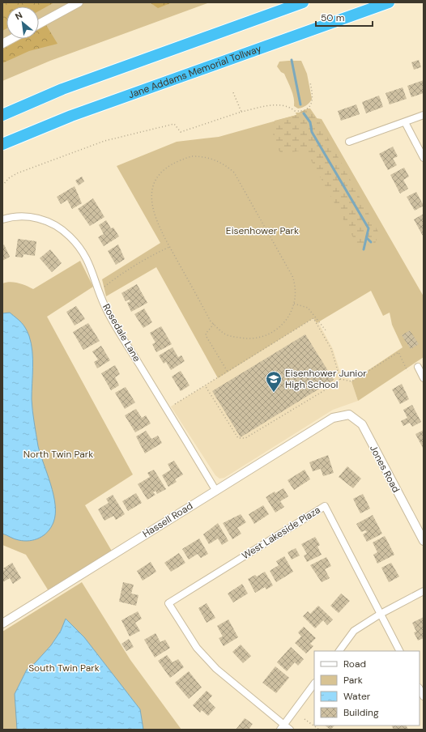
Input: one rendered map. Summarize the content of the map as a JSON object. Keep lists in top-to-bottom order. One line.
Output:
{"streets":{"highway":["Jane Addams Memorial Tollway"],"street":["Rosedale Lane","Jones Road","Hassell Road","West Lakeside Plaza"]},"crossings":[["Rosedale Lane","Hassell Road"],["Jones Road","Hassell Road"]],"parks":["Eisenhower Park","North Twin Park","South Twin Park"],"places":{"school or university":["Eisenhower Junior High School"]},"legend":["Road","Park","Water","Building"],"scale_bar":"50 m","north":"top left"}
